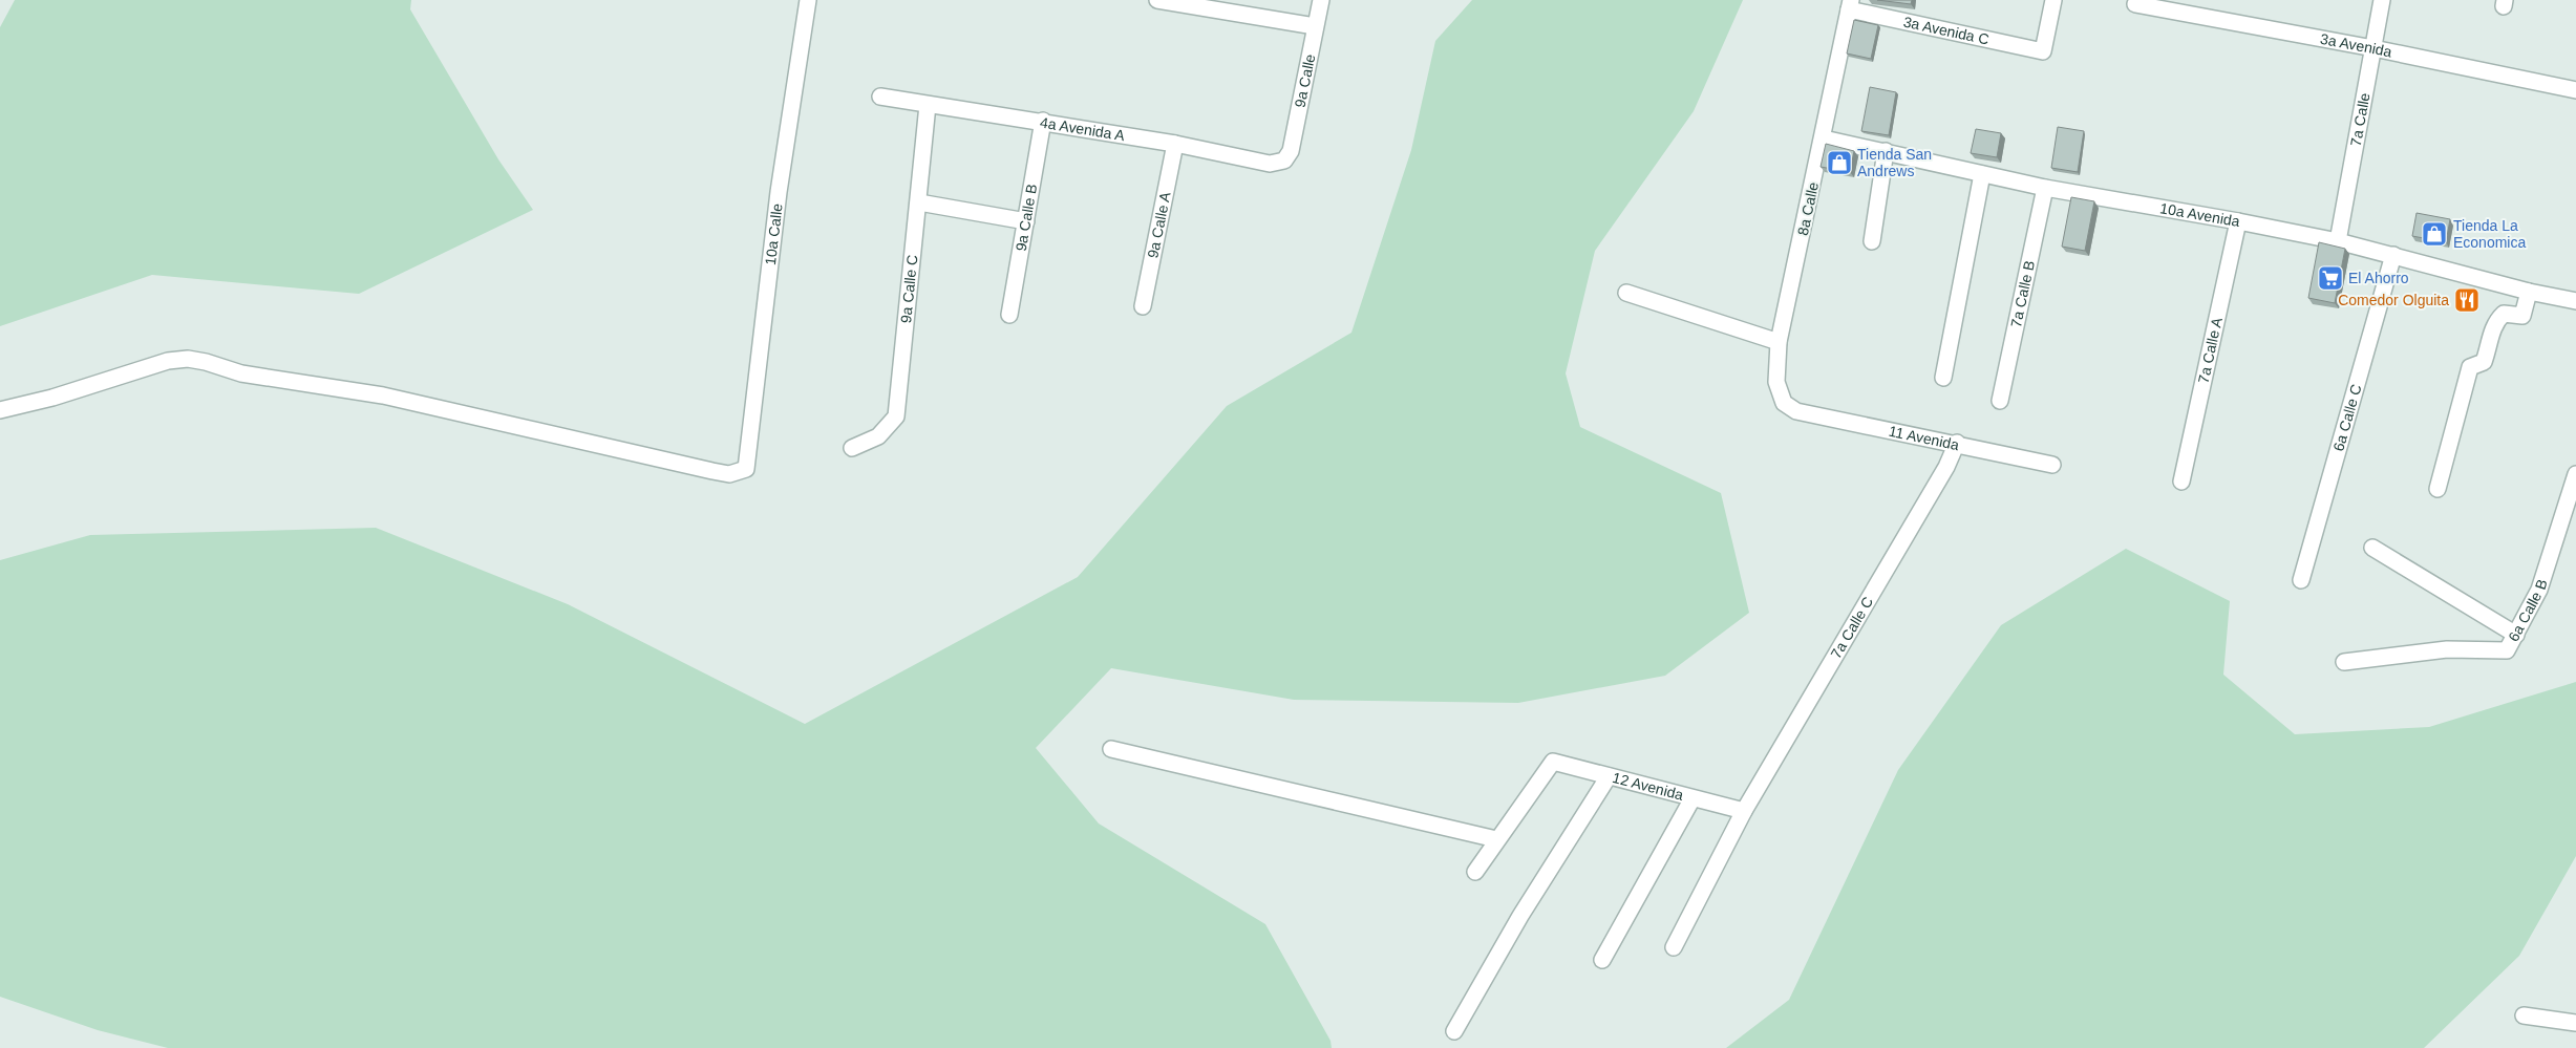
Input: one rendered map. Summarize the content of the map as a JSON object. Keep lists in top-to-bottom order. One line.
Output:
{"streets":{"street":["3a Avenida C","3a Avenida","9a Calle","7a Calle","4a Avenida A","8a Calle","10a Avenida","9a Calle B","9a Calle A","10a Calle","9a Calle C","7a Calle B","7a Calle A","6a Calle C","11 Avenida","6a Calle B","7a Calle C","12 Avenida"]},"crossings":[["3a Avenida C","8a Calle"],["3a Avenida","7a Calle"],["9a Calle","4a Avenida A"],["7a Calle","10a Avenida"],["4a Avenida A","9a Calle B"],["4a Avenida A","9a Calle A"],["4a Avenida A","9a Calle C"],["8a Calle","10a Avenida"],["8a Calle","11 Avenida"],["10a Avenida","7a Calle B"],["10a Avenida","7a Calle A"],["10a Avenida","6a Calle C"],["11 Avenida","7a Calle C"],["7a Calle C","12 Avenida"]],"places":{"shop":["Tienda San Andrews","Tienda La Economica"],"supermarket":["El Ahorro"],"restaurant":["Comedor Olguita"]}}
